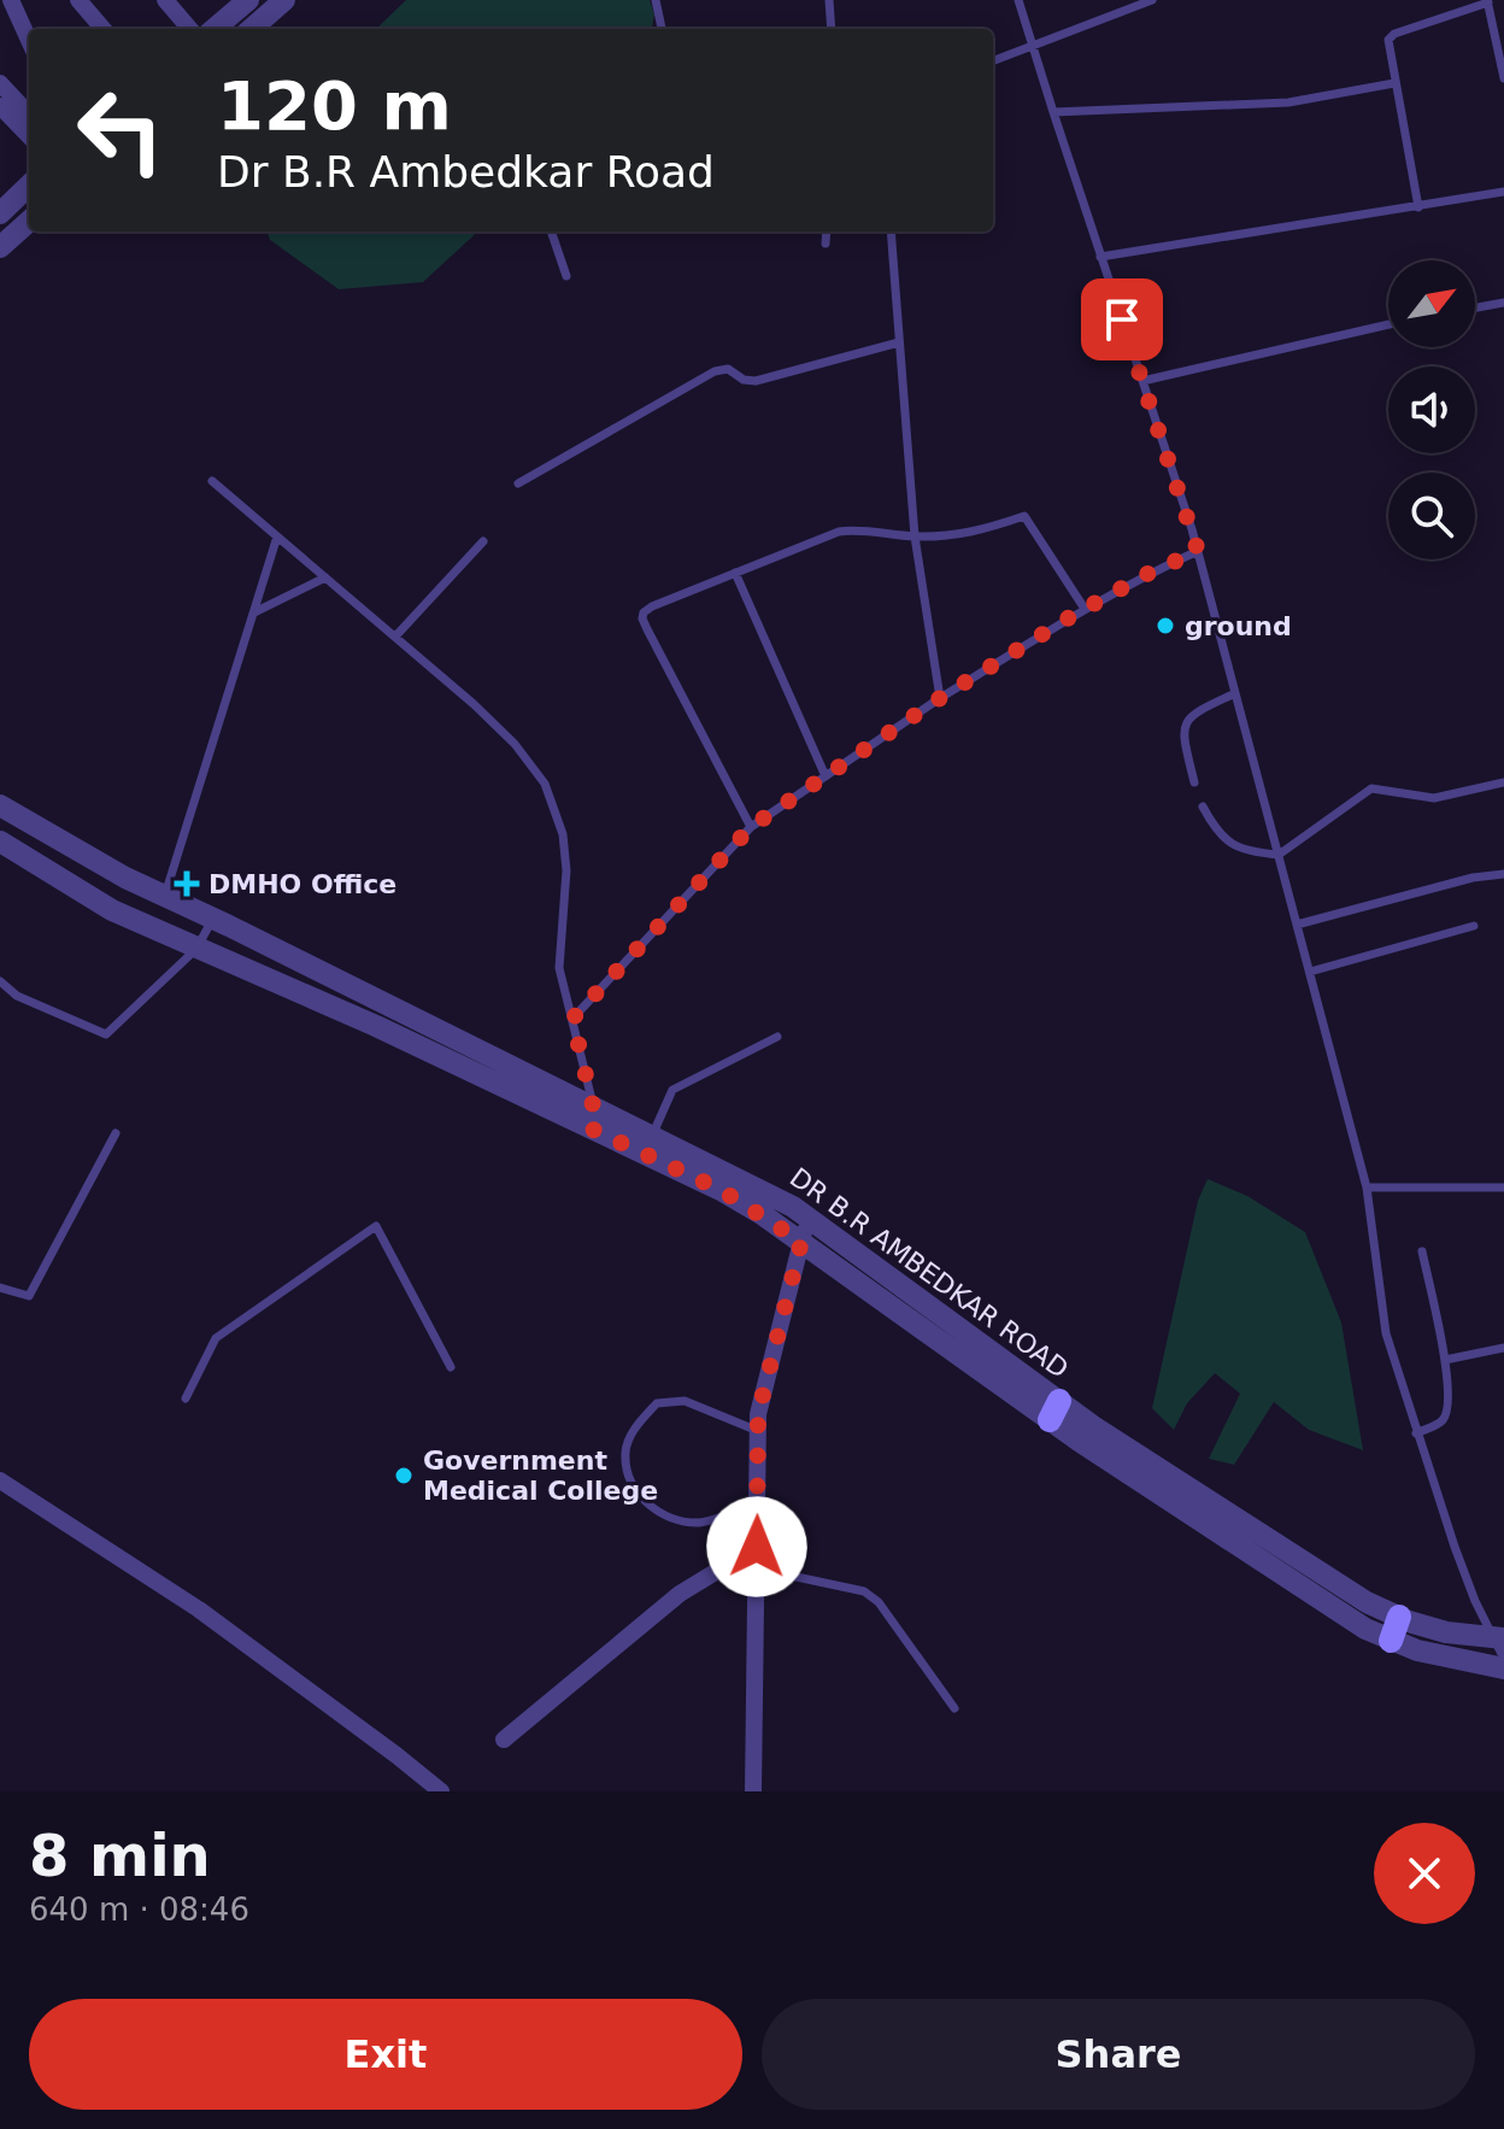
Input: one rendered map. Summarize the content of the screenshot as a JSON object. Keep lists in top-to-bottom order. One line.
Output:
{"streets":{"street":["DR B.R AMBEDKAR ROAD"]},"places":{"other":["ground","Government Medical College"],"health":["DMHO Office"]},"north":"top right","page":{"turn":["120 m","Dr B.R Ambedkar Road"],"heading":["8 min","640 m · 08:46"],"buttons":["Exit","Share"]}}
